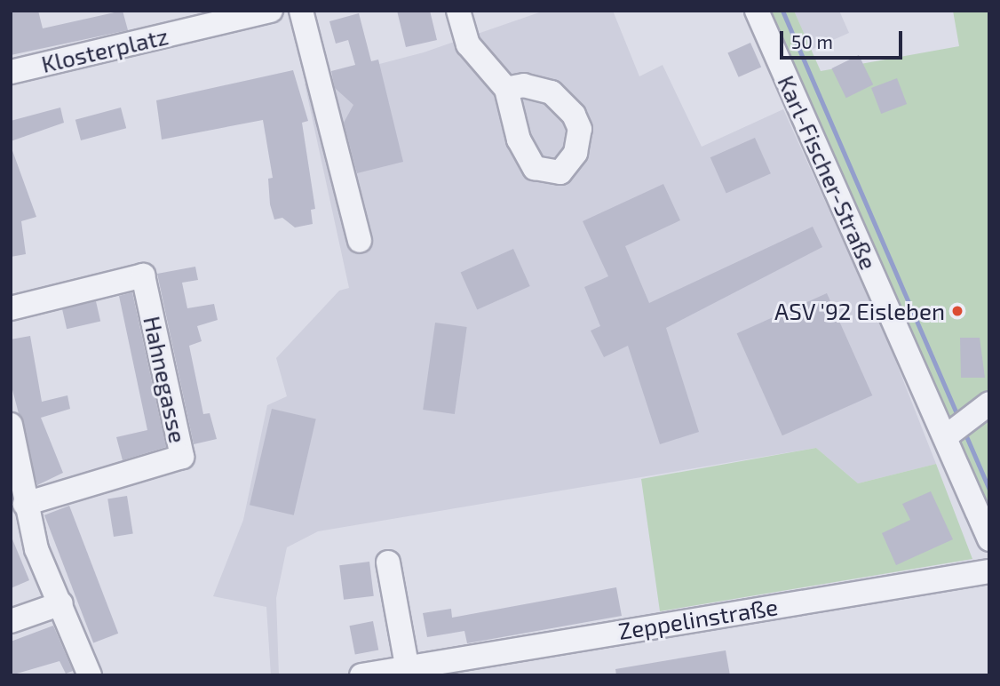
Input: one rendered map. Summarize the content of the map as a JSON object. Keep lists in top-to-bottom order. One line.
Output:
{"streets":{"street":["Klosterplatz","Karl-Fischer-Straße","Hahnegasse","Zeppelinstraße"]},"places":["ASV '92 Eisleben"],"scale_bar":"50 m"}
